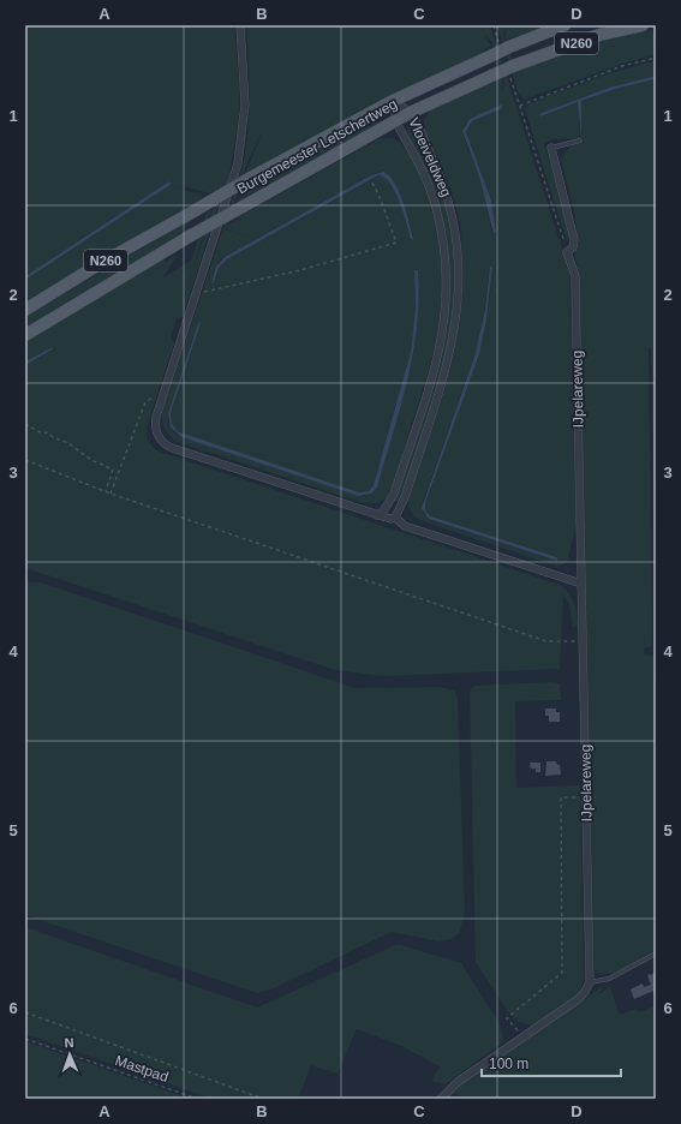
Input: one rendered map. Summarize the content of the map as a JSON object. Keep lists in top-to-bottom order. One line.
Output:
{"streets":{"main road":["N260","Burgemeester Letschertweg"],"street":["Vloeiveldweg","IJpelareweg"],"path":["Mastpad"]},"crossings":[["Burgemeester Letschertweg","Vloeiveldweg"]],"scale_bar":"100 m","north":"top","grid":{"columns":["A","B","C","D"],"rows":["1","2","3","4","5","6"]}}
